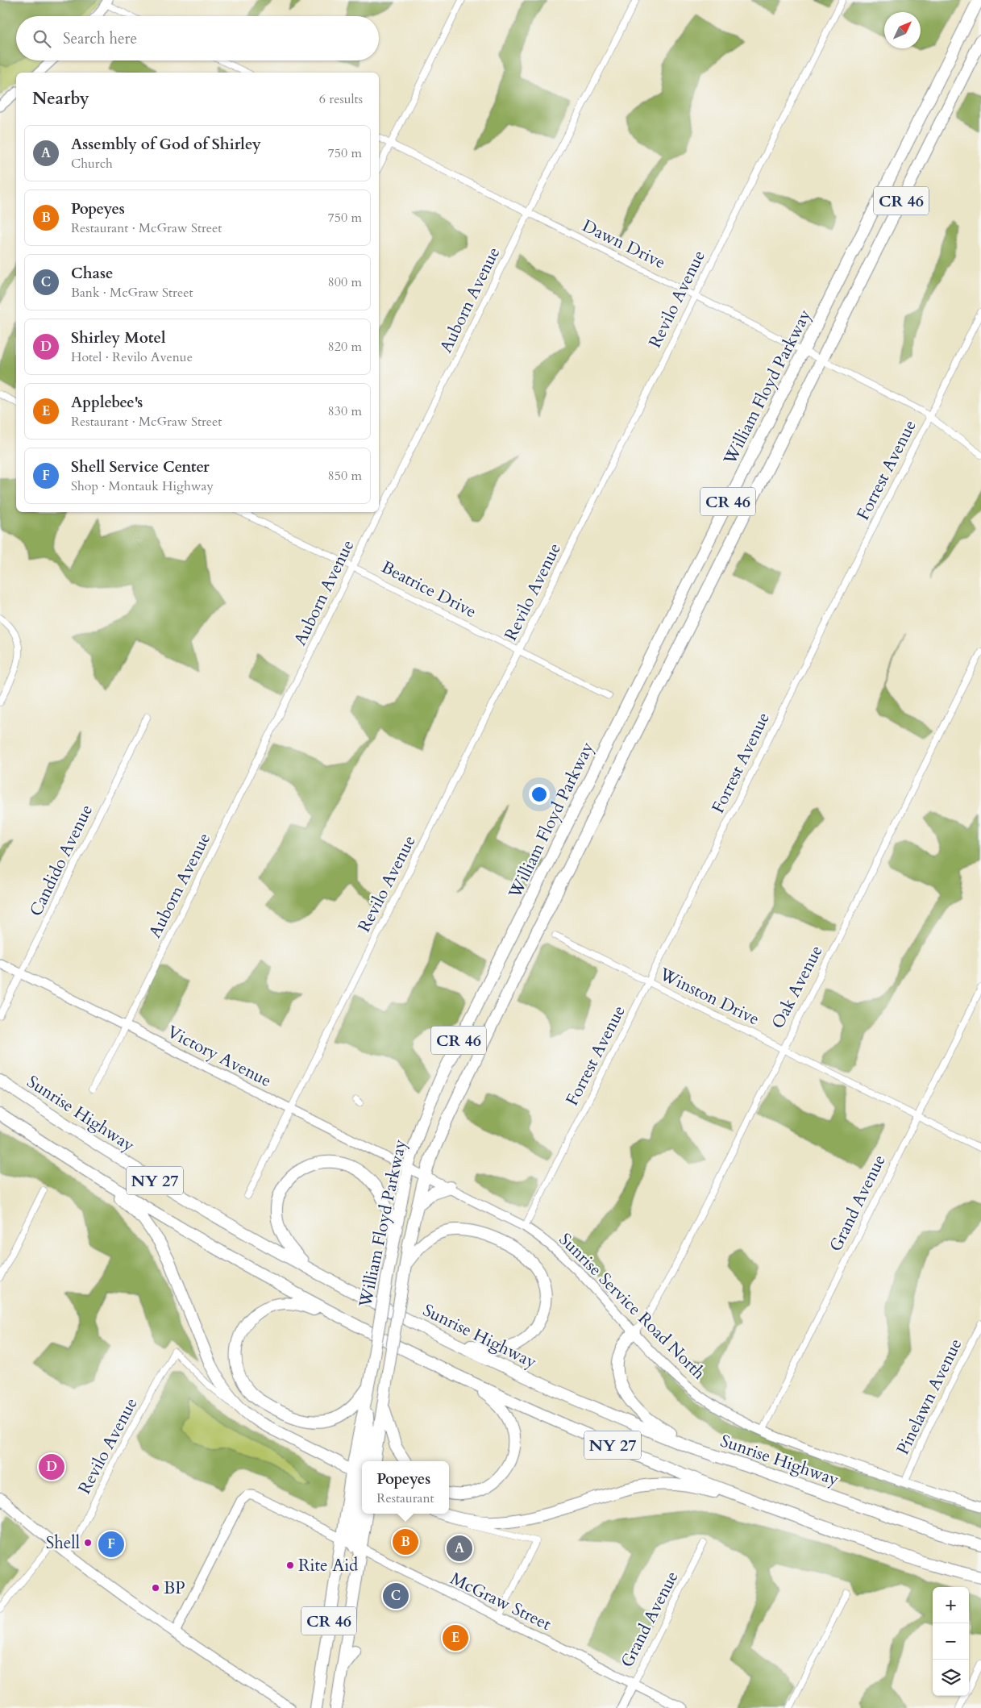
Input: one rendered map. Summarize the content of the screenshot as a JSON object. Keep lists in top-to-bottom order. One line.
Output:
{"streets":{"highway":["CR 46","William Floyd Parkway","Sunrise Highway","NY 27"],"street":["Dawn Drive","Revilo Avenue","Auborn Avenue","Forrest Avenue","Beatrice Drive","Candido Avenue","Oak Avenue","Winston Drive","Victory Avenue","Grand Avenue","Sunrise Service Road North","Pinelawn Avenue","McGraw Street"]},"crossings":[["CR 46","McGraw Street"],["Dawn Drive","Revilo Avenue"],["Dawn Drive","Auborn Avenue"],["Dawn Drive","William Floyd Parkway"],["Dawn Drive","Forrest Avenue"],["Revilo Avenue","Beatrice Drive"],["Revilo Avenue","Victory Avenue"],["Auborn Avenue","Beatrice Drive"],["Auborn Avenue","Victory Avenue"],["William Floyd Parkway","Victory Avenue"],["William Floyd Parkway","Sunrise Service Road North"],["William Floyd Parkway","McGraw Street"],["Forrest Avenue","Winston Drive"],["Forrest Avenue","Sunrise Service Road North"],["Candido Avenue","Victory Avenue"],["Oak Avenue","Winston Drive"],["Oak Avenue","Sunrise Service Road North"],["Winston Drive","Grand Avenue"],["Victory Avenue","Sunrise Service Road North"],["Grand Avenue","Sunrise Service Road North"],["Grand Avenue","McGraw Street"],["Sunrise Service Road North","Pinelawn Avenue"]],"places":["Shell","Rite Aid","BP"],"north":"top right","page":{"search":"Search here","heading":["Nearby","6 results"],"list":[{"mark":"A","name":"Assembly of God of Shirley","note":"Church","value":"750 m"},{"mark":"B","name":"Popeyes","note":"Restaurant · McGraw Street","value":"750 m"},{"mark":"C","name":"Chase","note":"Bank · McGraw Street","value":"800 m"},{"mark":"D","name":"Shirley Motel","note":"Hotel · Revilo Avenue","value":"820 m"},{"mark":"E","name":"Applebee's","note":"Restaurant · McGraw Street","value":"830 m"},{"mark":"F","name":"Shell Service Center","note":"Shop · Montauk Highway","value":"850 m"}],"pins":["D","B","F","A","C","E"],"popup":["Popeyes","Restaurant"],"map_buttons":["+","−"]}}
